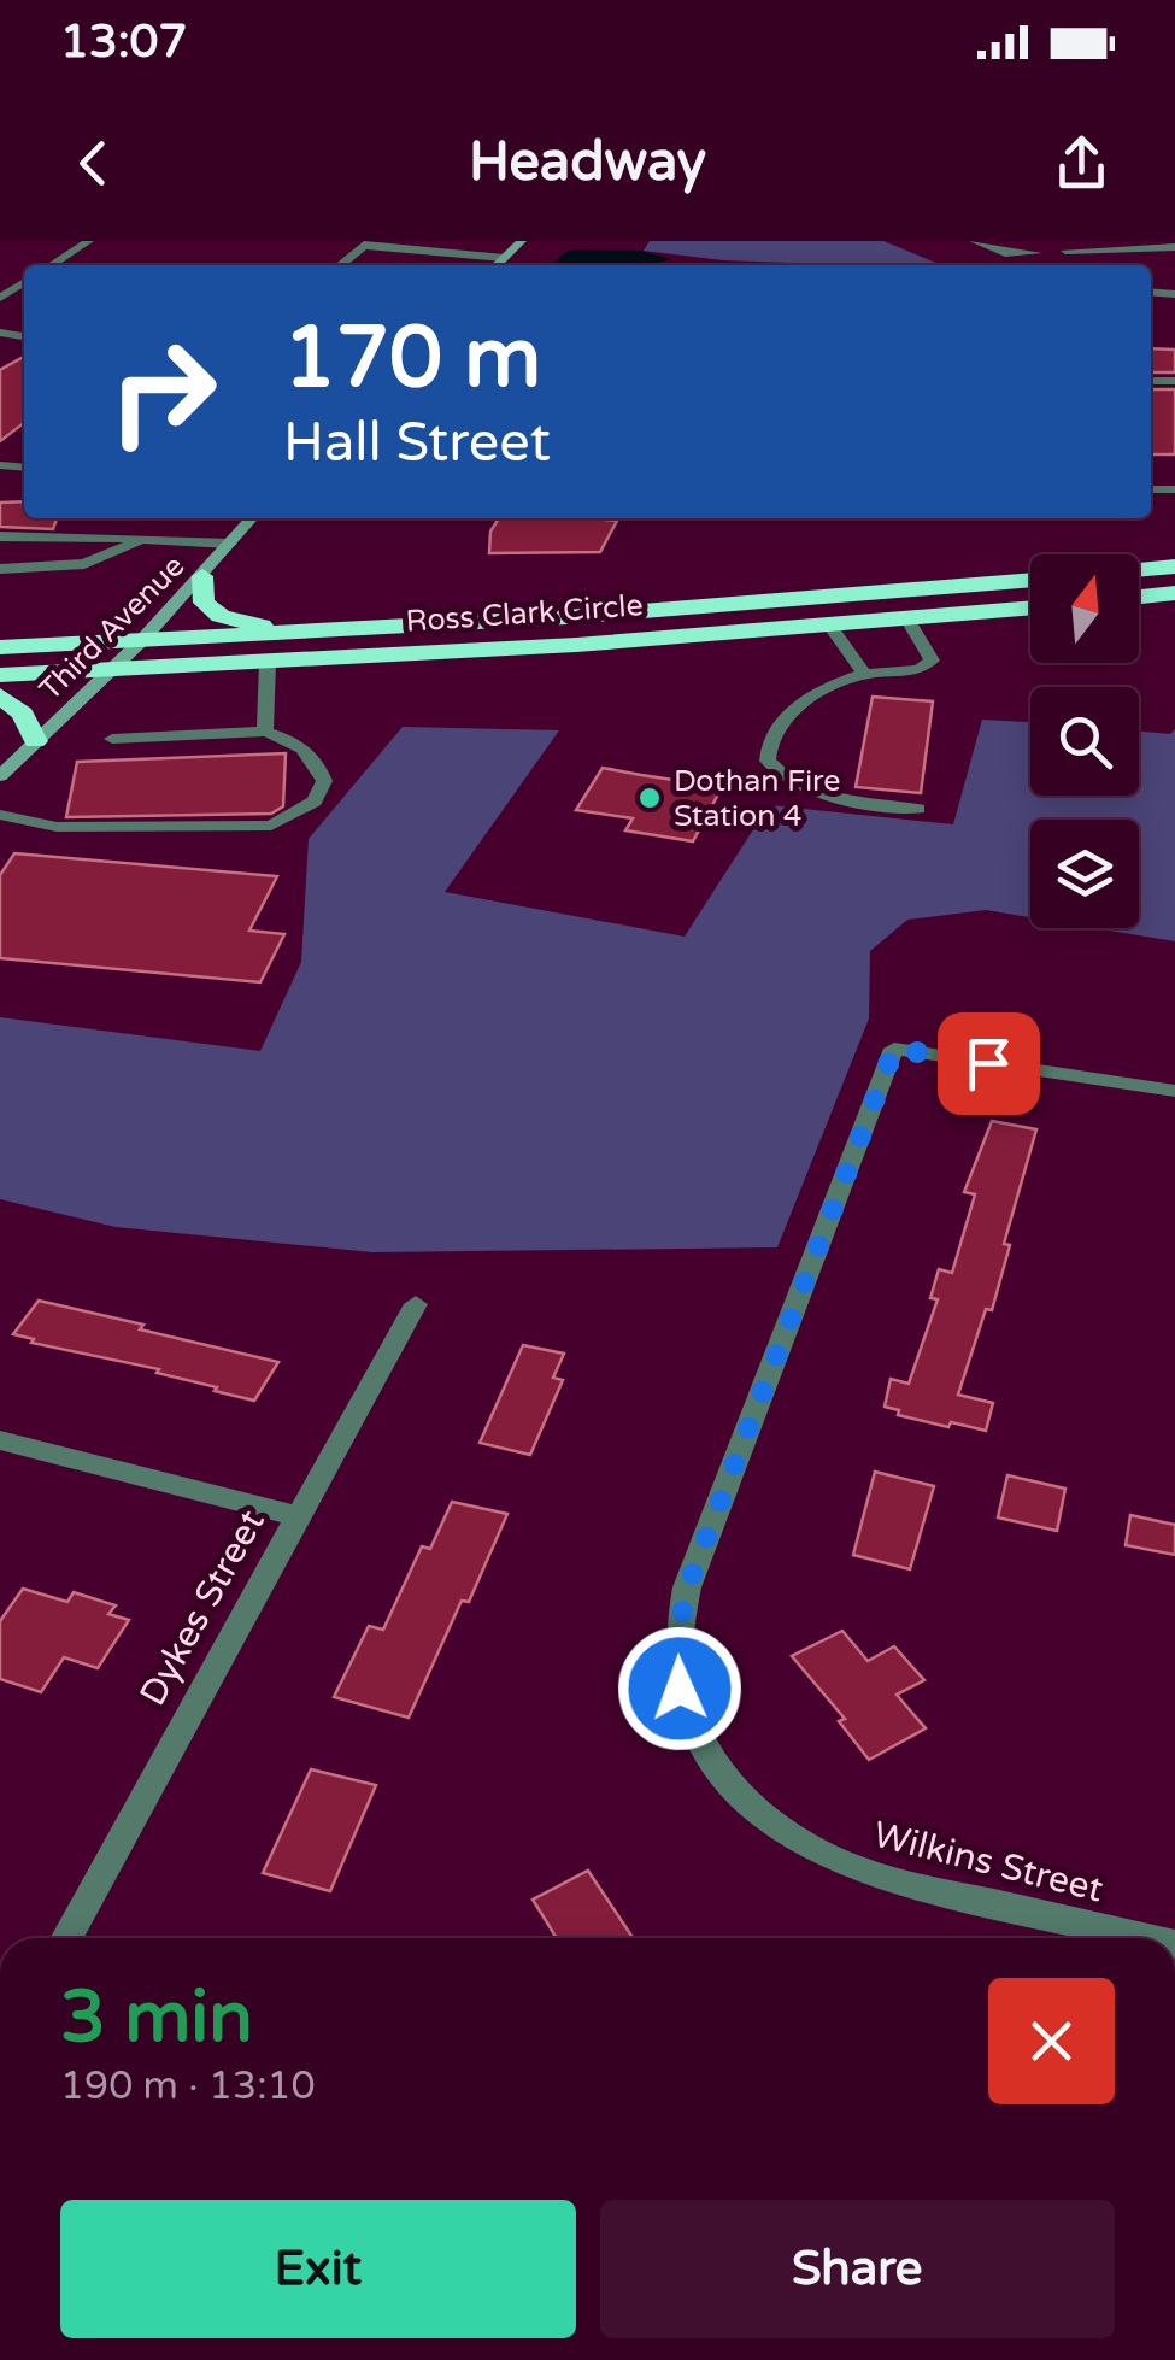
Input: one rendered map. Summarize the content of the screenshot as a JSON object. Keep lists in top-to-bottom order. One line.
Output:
{"streets":{"highway":["Ross Clark Circle"],"street":["Third Avenue","Dykes Street","Wilkins Street"]},"crossings":[["Ross Clark Circle","Third Avenue"]],"places":["Dothan Fire Station 4"],"north":"top","page":{"status":"13:07","header":"Headway","turn":["170 m","Hall Street"],"heading":["3 min","190 m · 13:10"],"buttons":["Exit","Share"]}}
